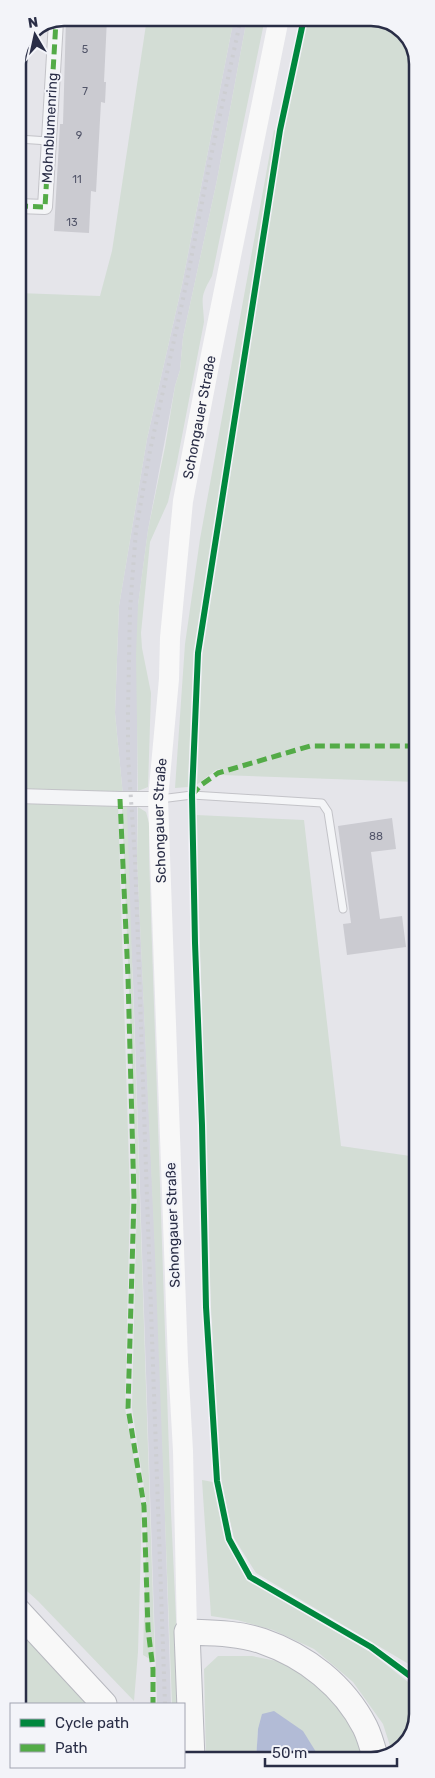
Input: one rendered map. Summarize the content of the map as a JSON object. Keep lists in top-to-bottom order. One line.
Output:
{"streets":{"main road":["Schongauer Straße"],"street":["Mohnblumenring"]},"house_numbers":["5","7","9","11","13","88"],"legend":["Cycle path","Path"],"scale_bar":"50 m","north":"top"}
